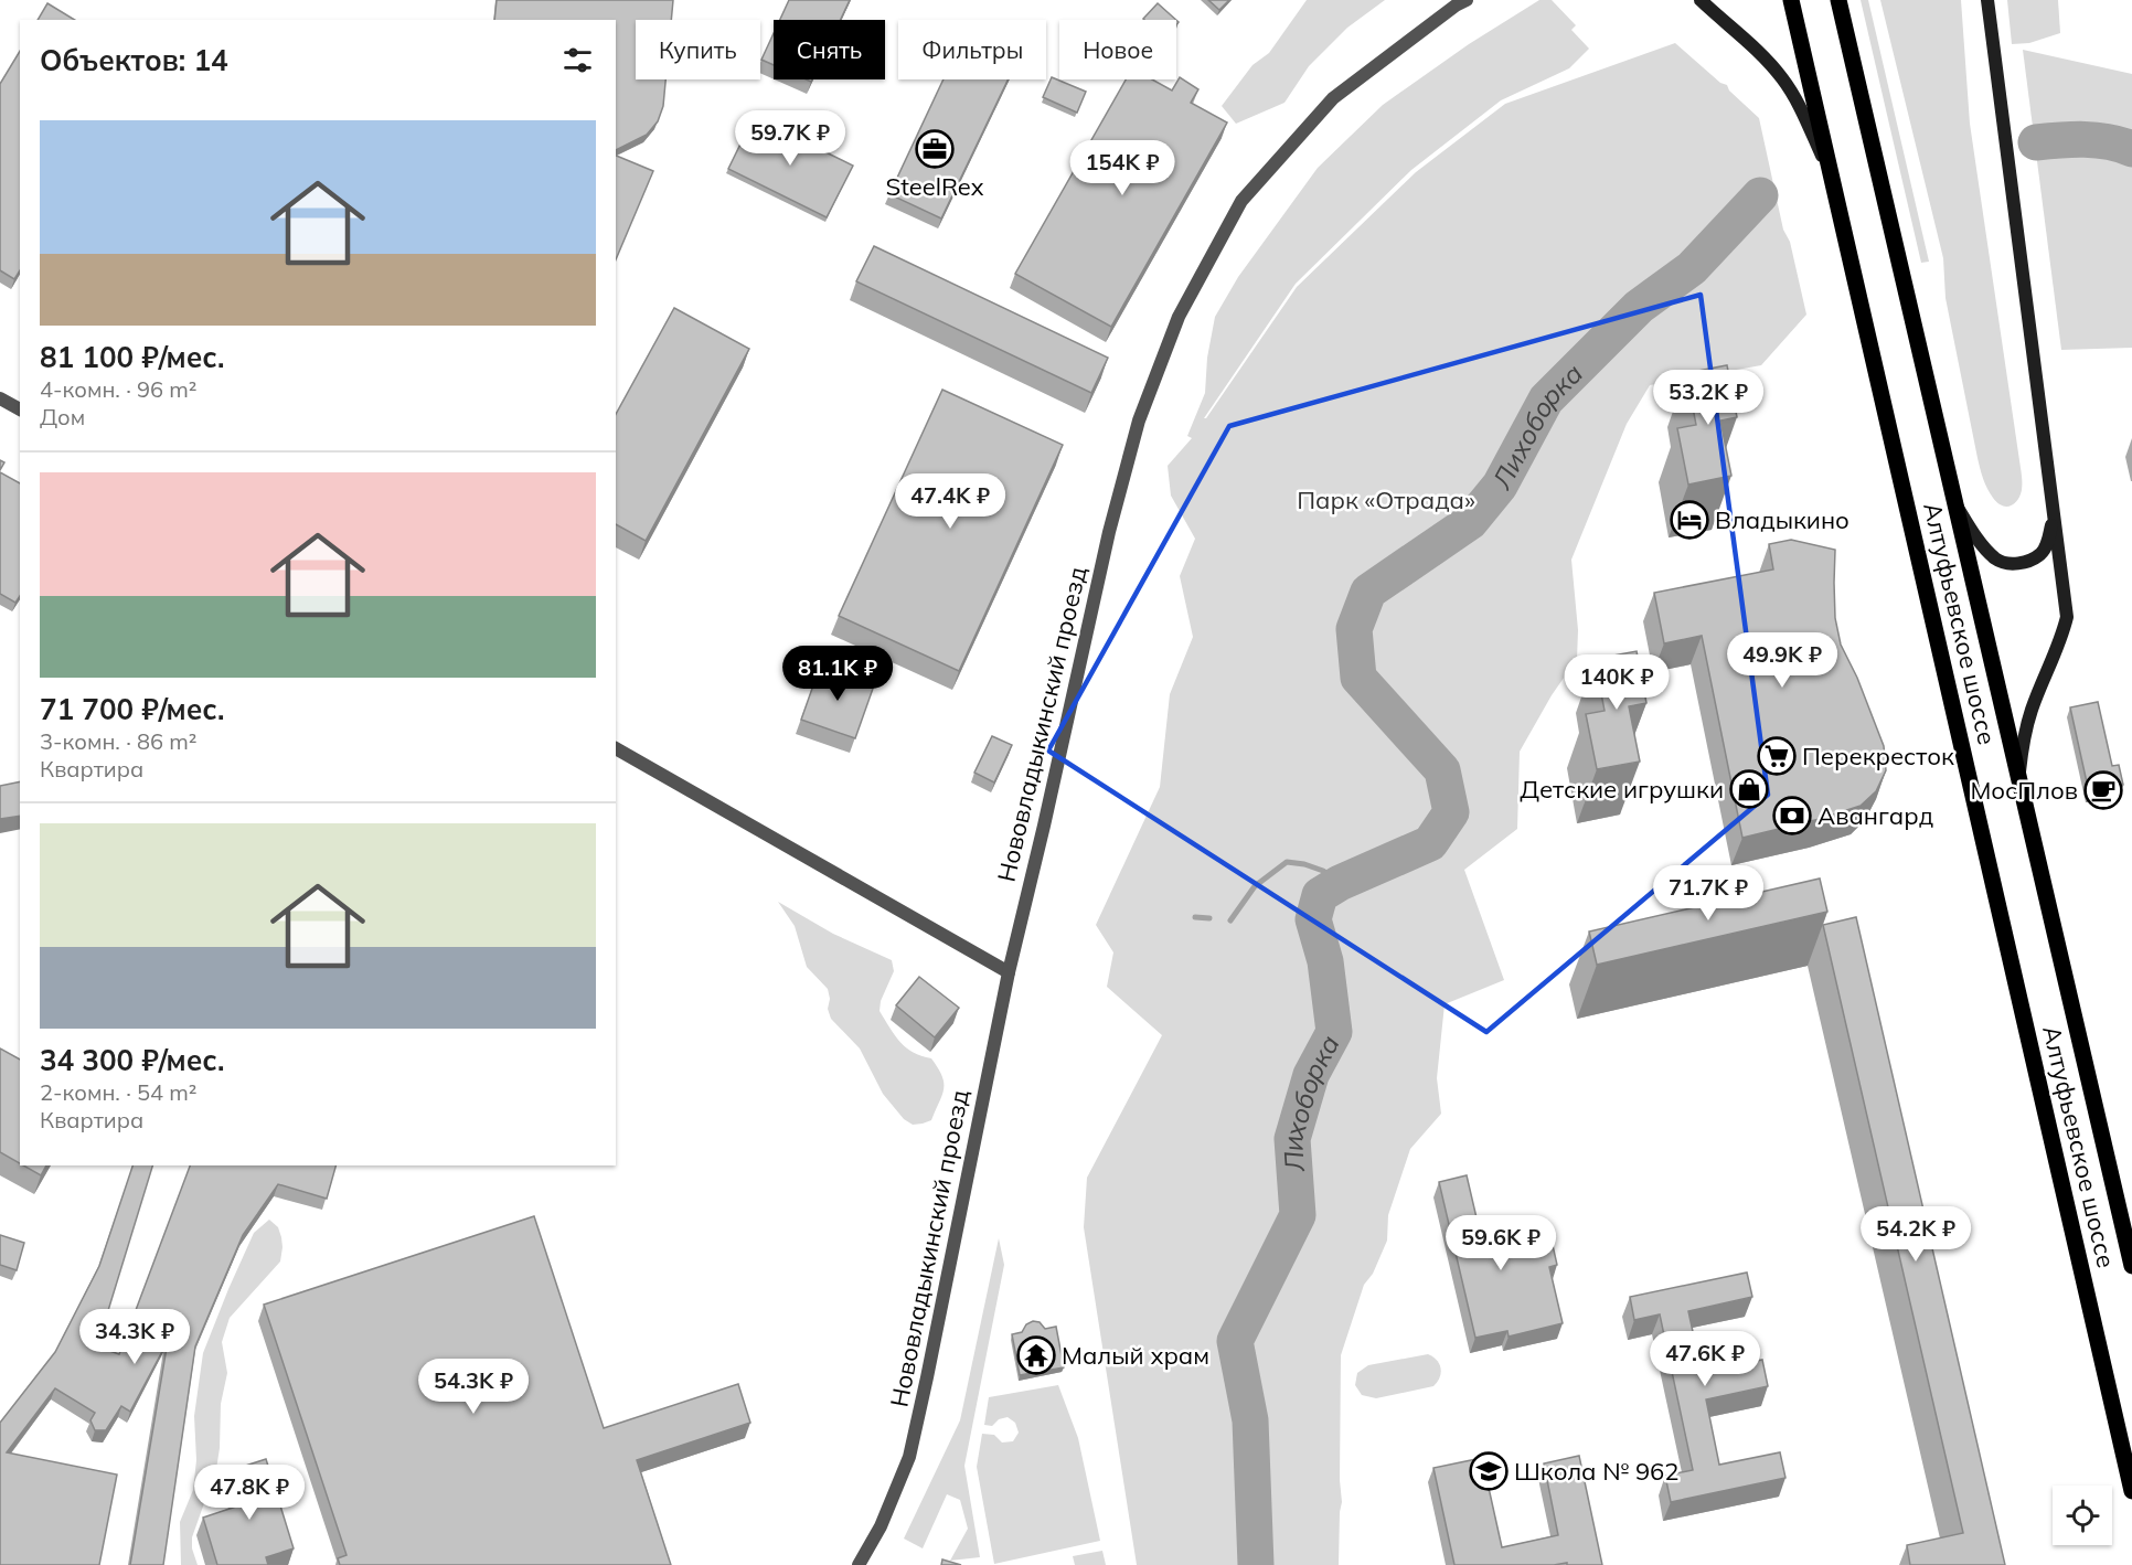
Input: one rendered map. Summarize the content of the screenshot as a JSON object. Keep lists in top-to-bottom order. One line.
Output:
{"streets":{"main road":["Алтуфьевское шоссе"],"street":["Нововладыкинский проезд"]},"water":["Лихоборка"],"parks":["Парк «Отрада»"],"places":{"office":["SteelRex"],"hotel":["Владыкино"],"supermarket":["Перекресток"],"shop":["Детские игрушки"],"cafe":["МосПлов"],"bank":["Авангард"],"temple":["Малый храм"],"school or university":["Школа № 962"]},"page":{"chip":["Купить","Снять","Фильтры","Новое"],"heading":"Объектов: 14","list":[{"name":"81 100 ₽/мес.","note":"4-комн. · 96 m² · Дом"},{"name":"71 700 ₽/мес.","note":"3-комн. · 86 m² · Квартира"},{"name":"34 300 ₽/мес.","note":"2-комн. · 54 m² · Квартира"}],"price":["59.7K ₽","154K ₽","53.2K ₽","47.4K ₽","49.9K ₽","81.1K ₽","140K ₽","71.7K ₽","54.2K ₽","59.6K ₽","34.3K ₽","47.6K ₽","54.3K ₽","47.8K ₽"]}}
